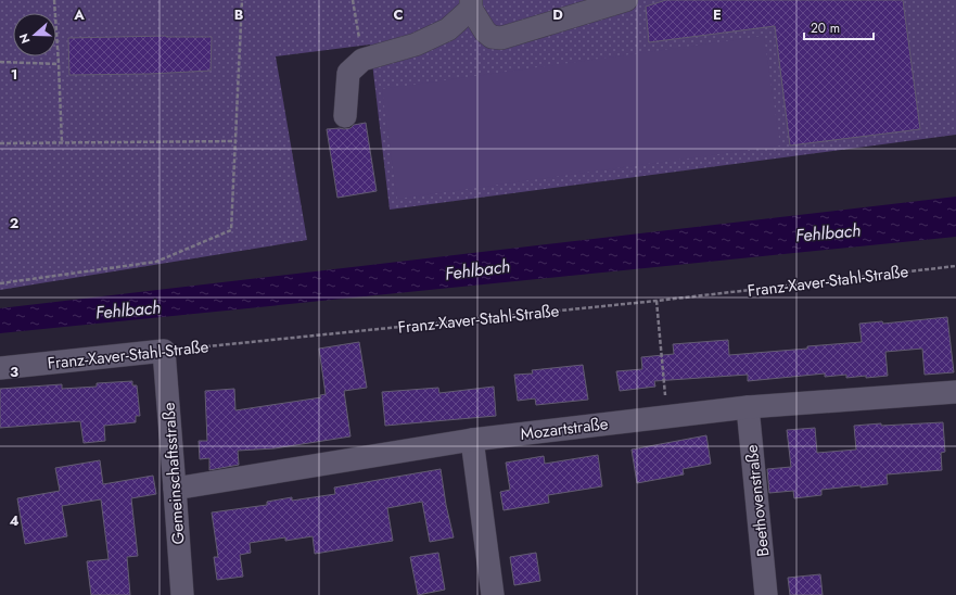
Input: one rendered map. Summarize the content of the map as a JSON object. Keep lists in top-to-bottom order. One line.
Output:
{"streets":{"street":["Franz-Xaver-Stahl-Straße","Mozartstraße","Gemeinschaftsstraße","Beethovenstraße"]},"crossings":[["Franz-Xaver-Stahl-Straße","Gemeinschaftsstraße"],["Mozartstraße","Gemeinschaftsstraße"],["Mozartstraße","Beethovenstraße"]],"water":["Fehlbach"],"scale_bar":"20 m","north":"left","grid":{"columns":["A","B","C","D","E"],"rows":["1","2","3","4"]}}
